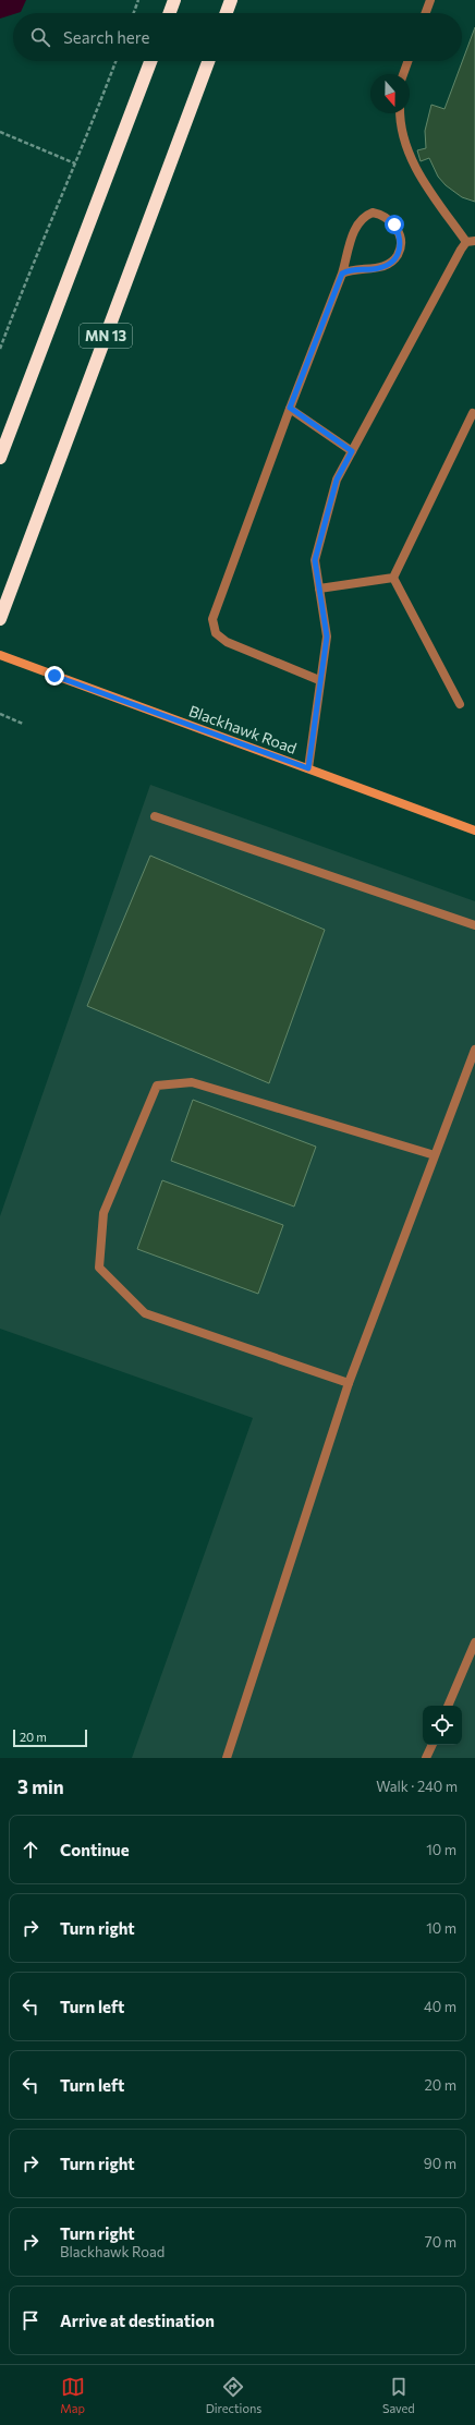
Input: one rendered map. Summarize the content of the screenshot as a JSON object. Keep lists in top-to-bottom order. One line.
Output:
{"streets":{"highway":["MN 13"],"street":["Blackhawk Road"]},"scale_bar":"20 m","north":"bottom","page":{"search":"Search here","scale":"20 m","heading":["3 min","Walk · 240 m"],"list":[["Continue","10 m"],["Turn right","10 m"],["Turn left","40 m"],["Turn left","20 m"],["Turn right","90 m"],["Turn right","Blackhawk Road","70 m"],"Arrive at destination"],"nav":["Map","Directions","Saved"]}}
